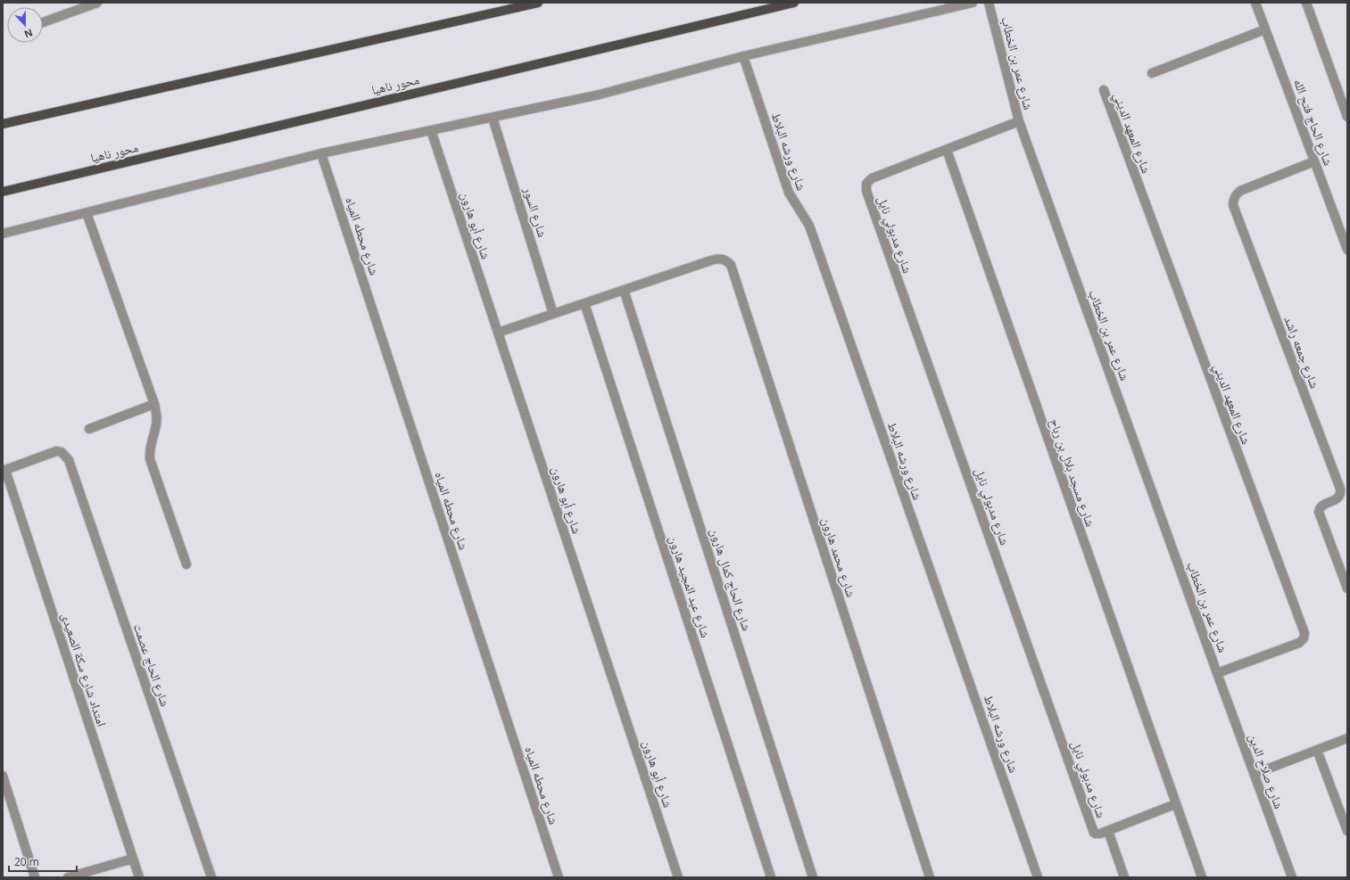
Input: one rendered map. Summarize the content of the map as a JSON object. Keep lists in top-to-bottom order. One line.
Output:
{"streets":{"main road":["محور ناهيا"],"street":["شارع عمر بن الخطاب","شارع الحاج فتح الله","شارع المعهد الديني","شارع ورشه البلاط","شارع السور","شارع أبو هارون","شارع مدبولي نايل","شارع محطه المياه","شارع جمعه راشد","شارع مسجد بلال بن رباح","شارع محمد هارون","شارع الحاج كمال هارون","شارع عبد المجيد هارون","شارع الحاج عصمت","امتداد شارع سكة الصعيدى","شارع صلاح الدين"]},"crossings":[["شارع عمر بن الخطاب","شارع المعهد الديني"],["شارع عمر بن الخطاب","شارع صلاح الدين"],["شارع الحاج فتح الله","شارع جمعه راشد"],["شارع المعهد الديني","شارع صلاح الدين"],["شارع مدبولي نايل","شارع مسجد بلال بن رباح"],["شارع محمد هارون","شارع الحاج كمال هارون"],["شارع الحاج عصمت","امتداد شارع سكة الصعيدى"]],"scale_bar":"20 m","north":"bottom"}
